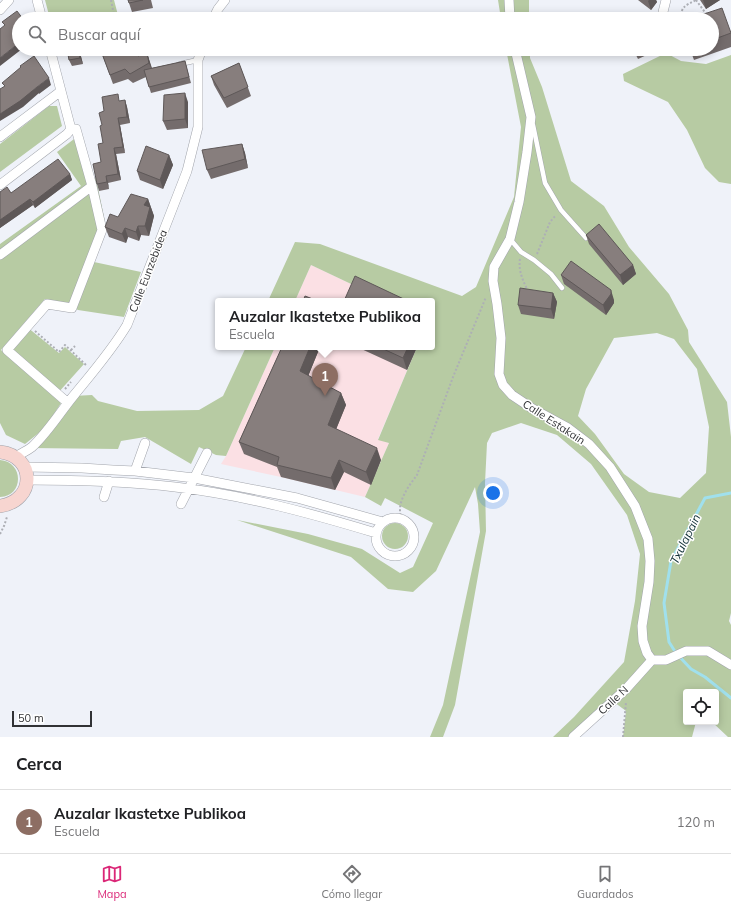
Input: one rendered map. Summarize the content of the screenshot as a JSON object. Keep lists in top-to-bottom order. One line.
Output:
{"streets":{"street":["Calle Eunzebidea","Calle Estakain","Calle N"]},"crossings":[["Calle Estakain","Calle N"]],"water":["Txulapain"],"scale_bar":"50 m","page":{"search":"Buscar aquí","popup":["Auzalar Ikastetxe Publikoa","Escuela"],"pins":"1","scale":"50 m","heading":"Cerca","list":[{"mark":"1","name":"Auzalar Ikastetxe Publikoa","note":"Escuela","value":"120 m"}],"nav":["Mapa","Cómo llegar","Guardados"]}}
